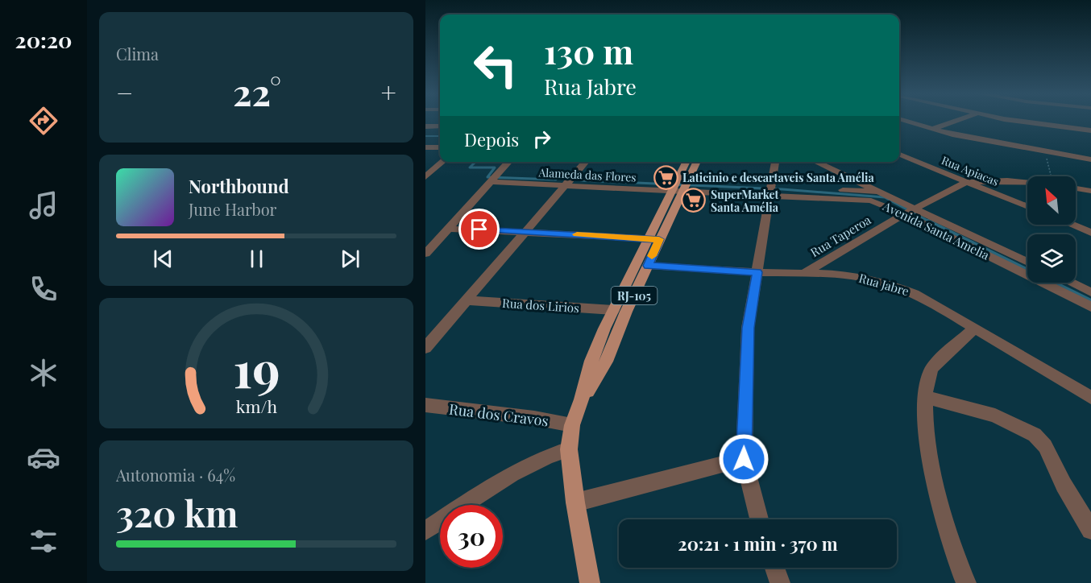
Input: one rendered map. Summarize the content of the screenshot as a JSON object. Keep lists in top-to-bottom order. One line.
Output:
{"streets":{"main road":["RJ-105"],"street":["Rua Apiacas","Alameda das Flores","Avenida Santa Amelia","Rua Taperoa","Rua Jabre","Rua dos Lirios","Rua dos Cravos"]},"crossings":[["Rua Apiacas","Rua Taperoa"],["Alameda das Flores","Avenida Santa Amelia"],["Alameda das Flores","RJ-105"],["Avenida Santa Amelia","Rua Taperoa"],["Avenida Santa Amelia","RJ-105"],["Rua Taperoa","Rua Jabre"],["Rua Jabre","RJ-105"],["RJ-105","Rua dos Lirios"],["RJ-105","Rua dos Cravos"]],"places":{"supermarket":["Laticinio e descartaveis Santa Amélia","SuperMarket Santa Amélia"]},"north":"top left","page":{"tabs":"20:20","tile":["Clima",["Autonomia · 64%","320 km"]],"turn":["130 m","Rua Jabre"],"heat":["−","22°","+"],"then":"Depois","song":["Northbound","June Harbor"],"limit":"30","trip":"20:21 · 1 min · 370 m","gauge":["19","km/h"]}}
